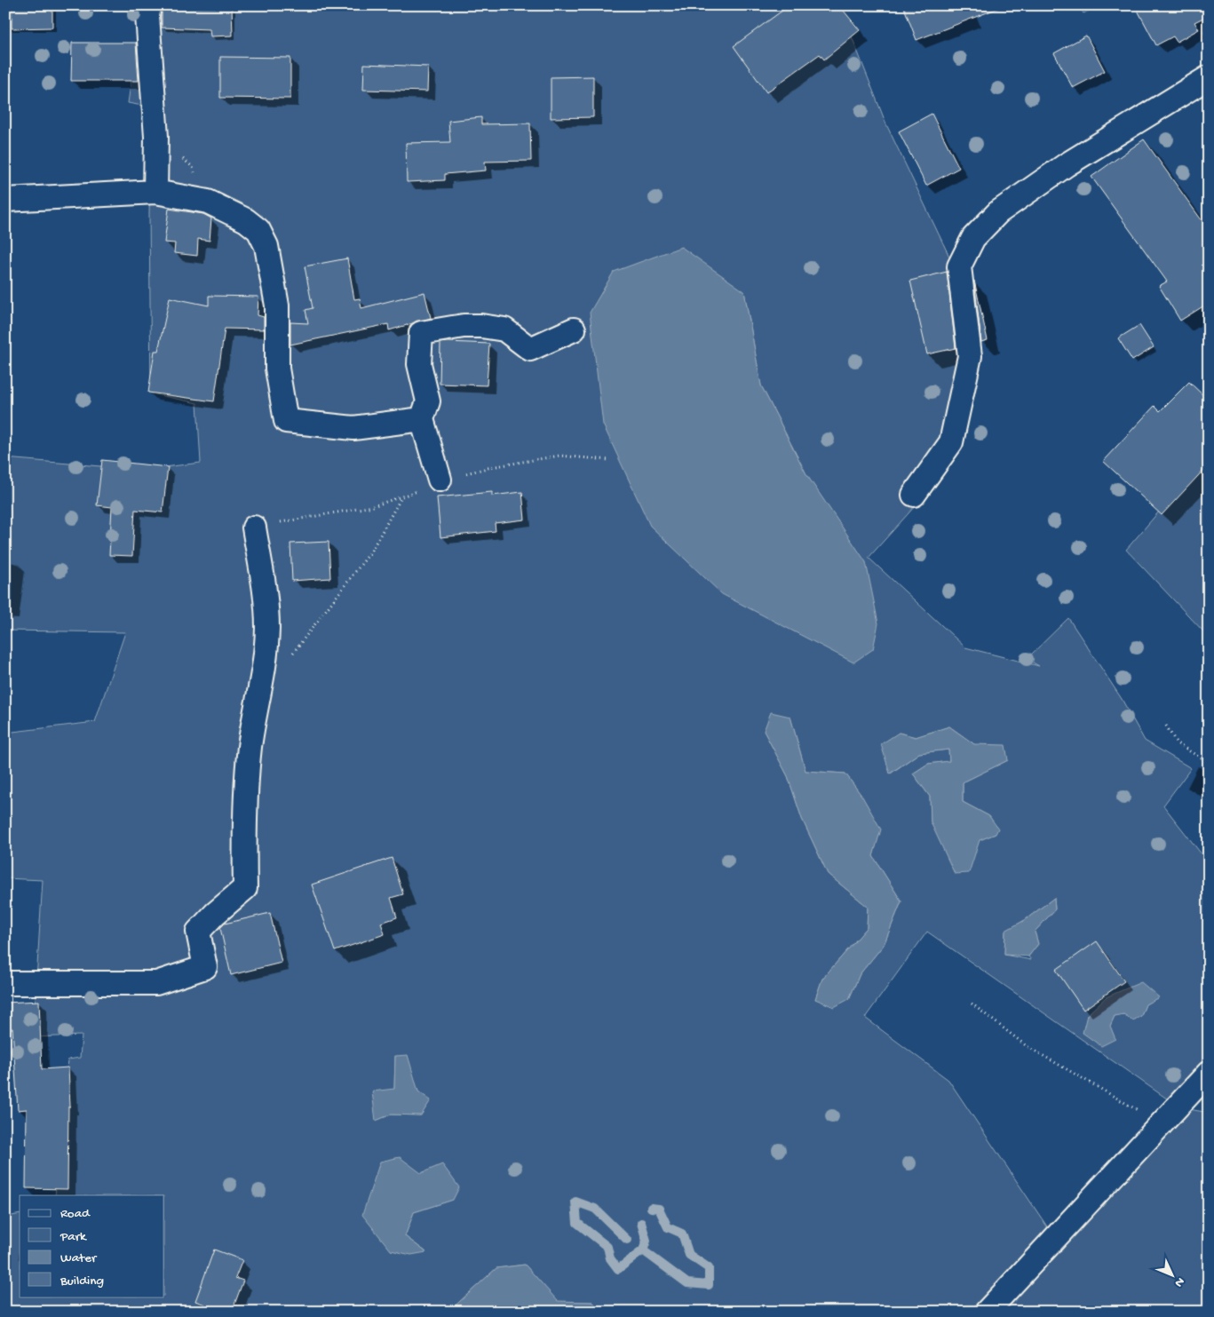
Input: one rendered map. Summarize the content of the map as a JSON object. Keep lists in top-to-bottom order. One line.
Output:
{"legend":["Road","Park","Water","Building"],"north":"bottom right"}
